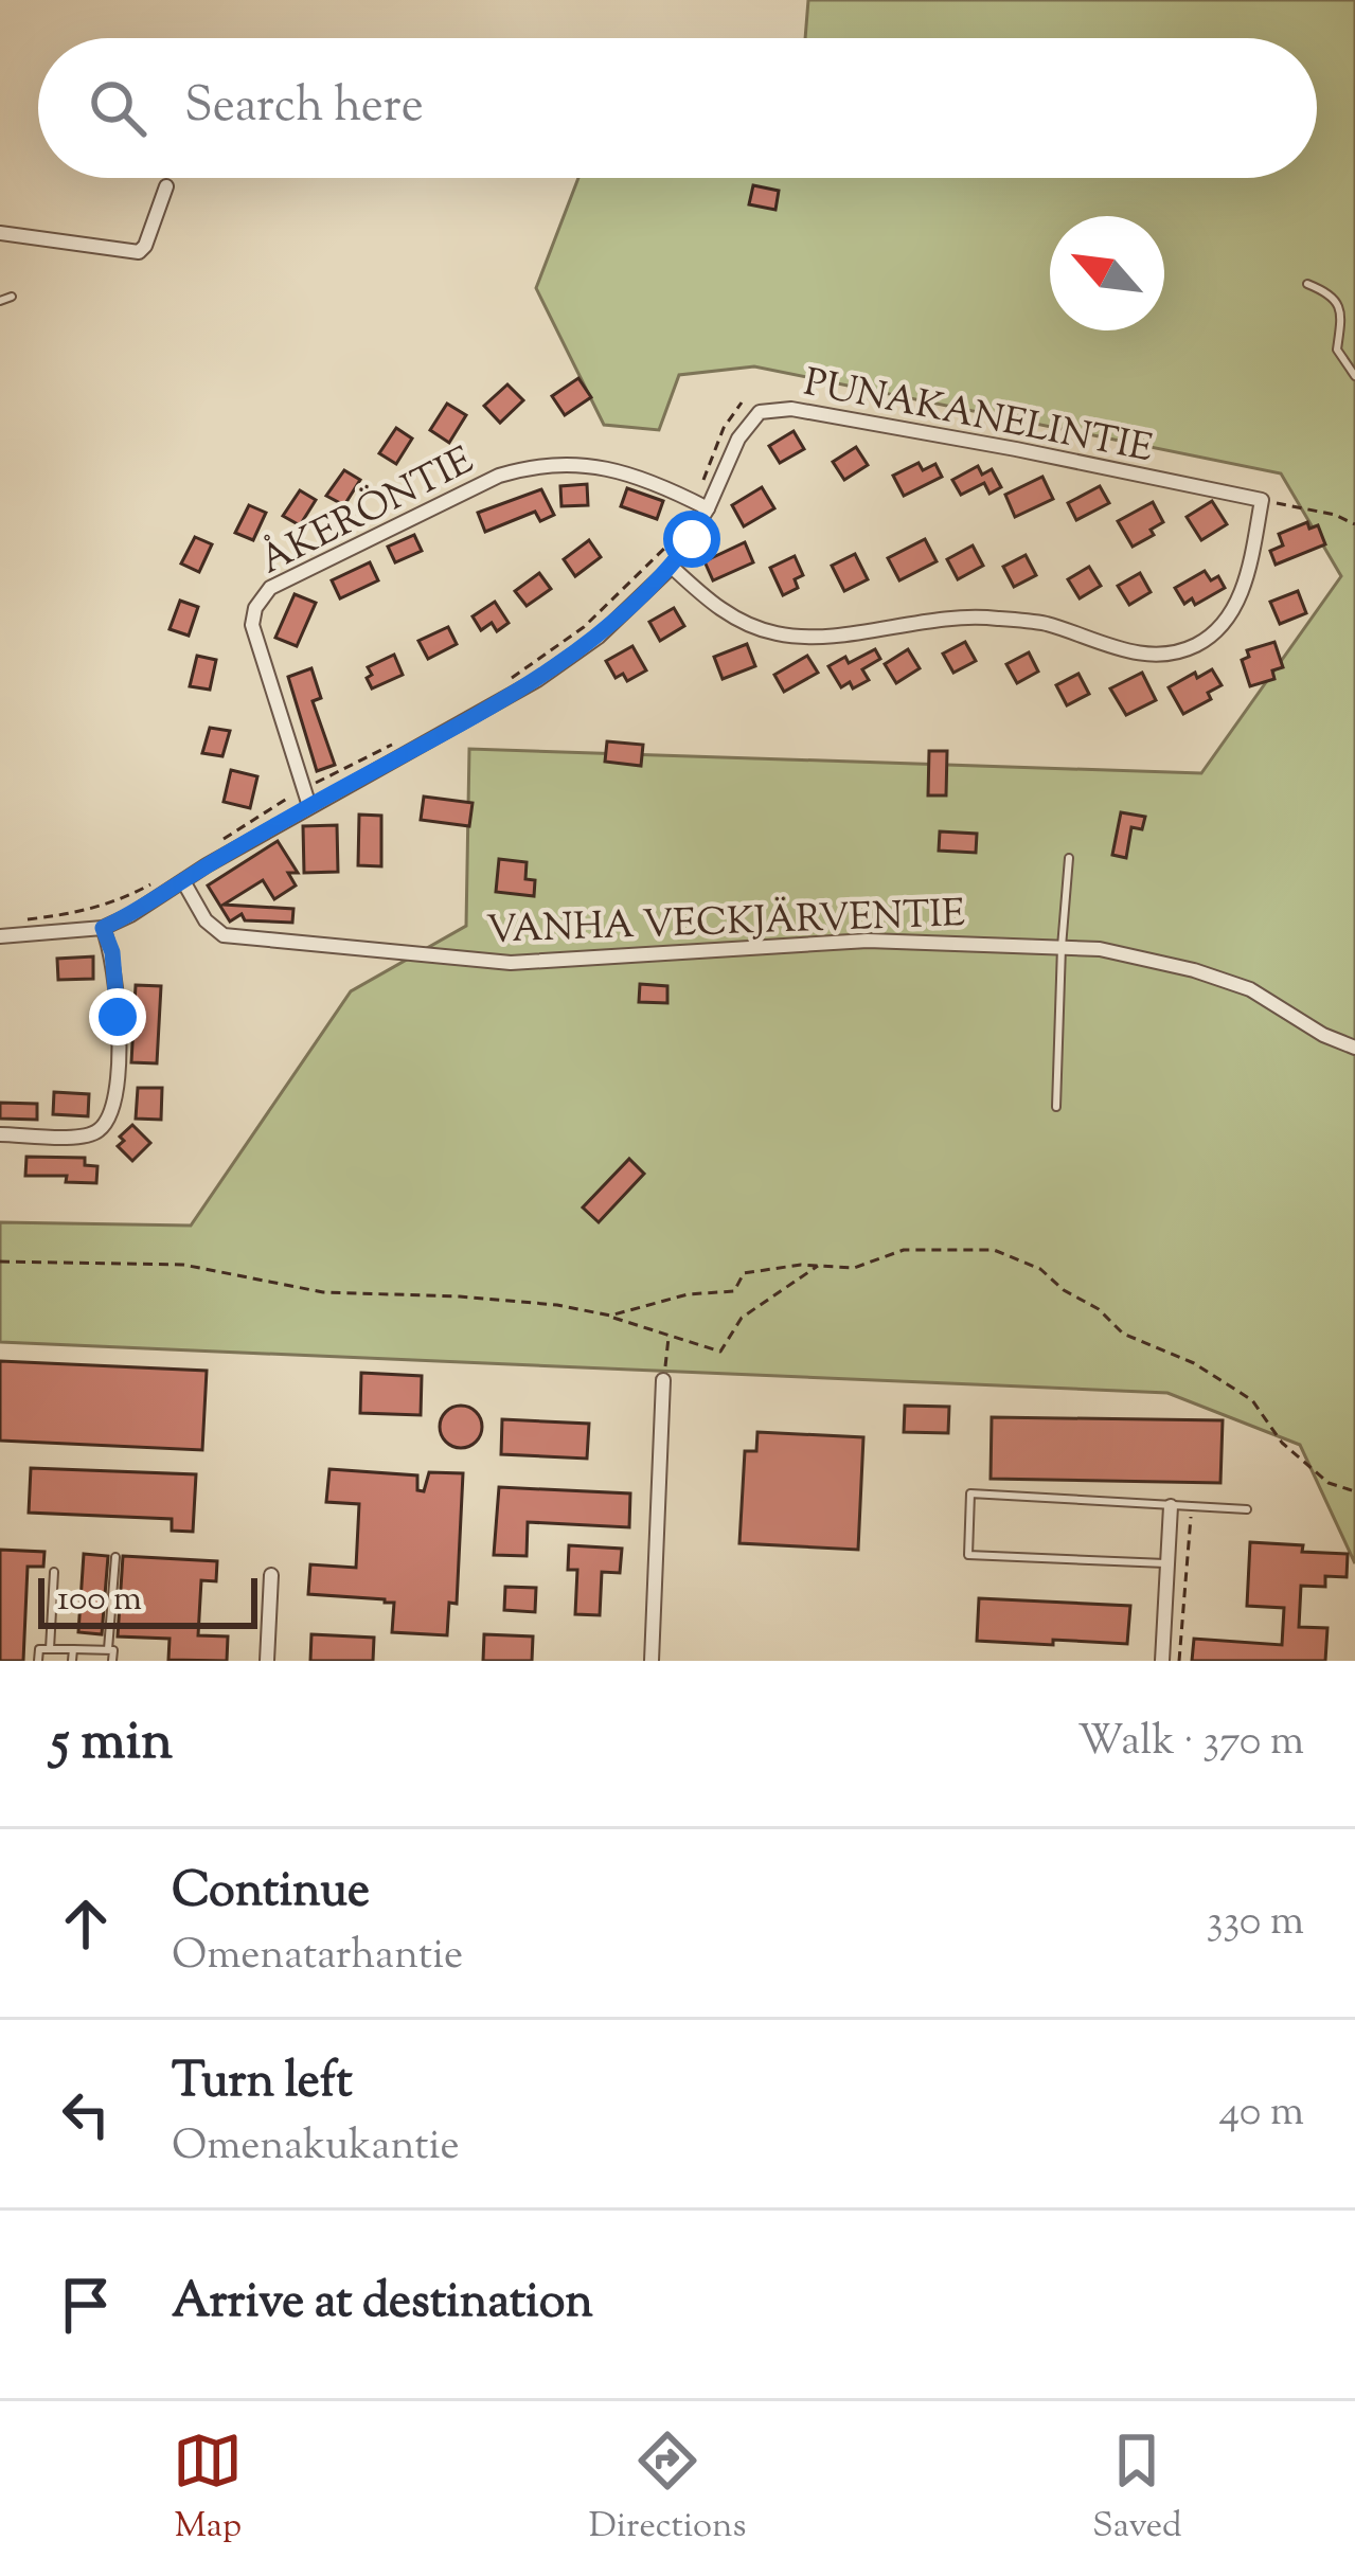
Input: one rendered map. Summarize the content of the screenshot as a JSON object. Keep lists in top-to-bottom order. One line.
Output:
{"streets":{"street":["PUNAKANELINTIE","ÅKERÖNTIE","VANHA VECKJÄRVENTIE"]},"crossings":[["PUNAKANELINTIE","ÅKERÖNTIE"],["PUNAKANELINTIE","VANHA VECKJÄRVENTIE"]],"scale_bar":"100 m","north":"top left","page":{"search":"Search here","scale":"100 m","heading":["5 min","Walk · 370 m"],"list":[["Continue","Omenatarhantie","330 m"],["Turn left","Omenakukantie","40 m"],"Arrive at destination"],"nav":["Map","Directions","Saved"]}}
